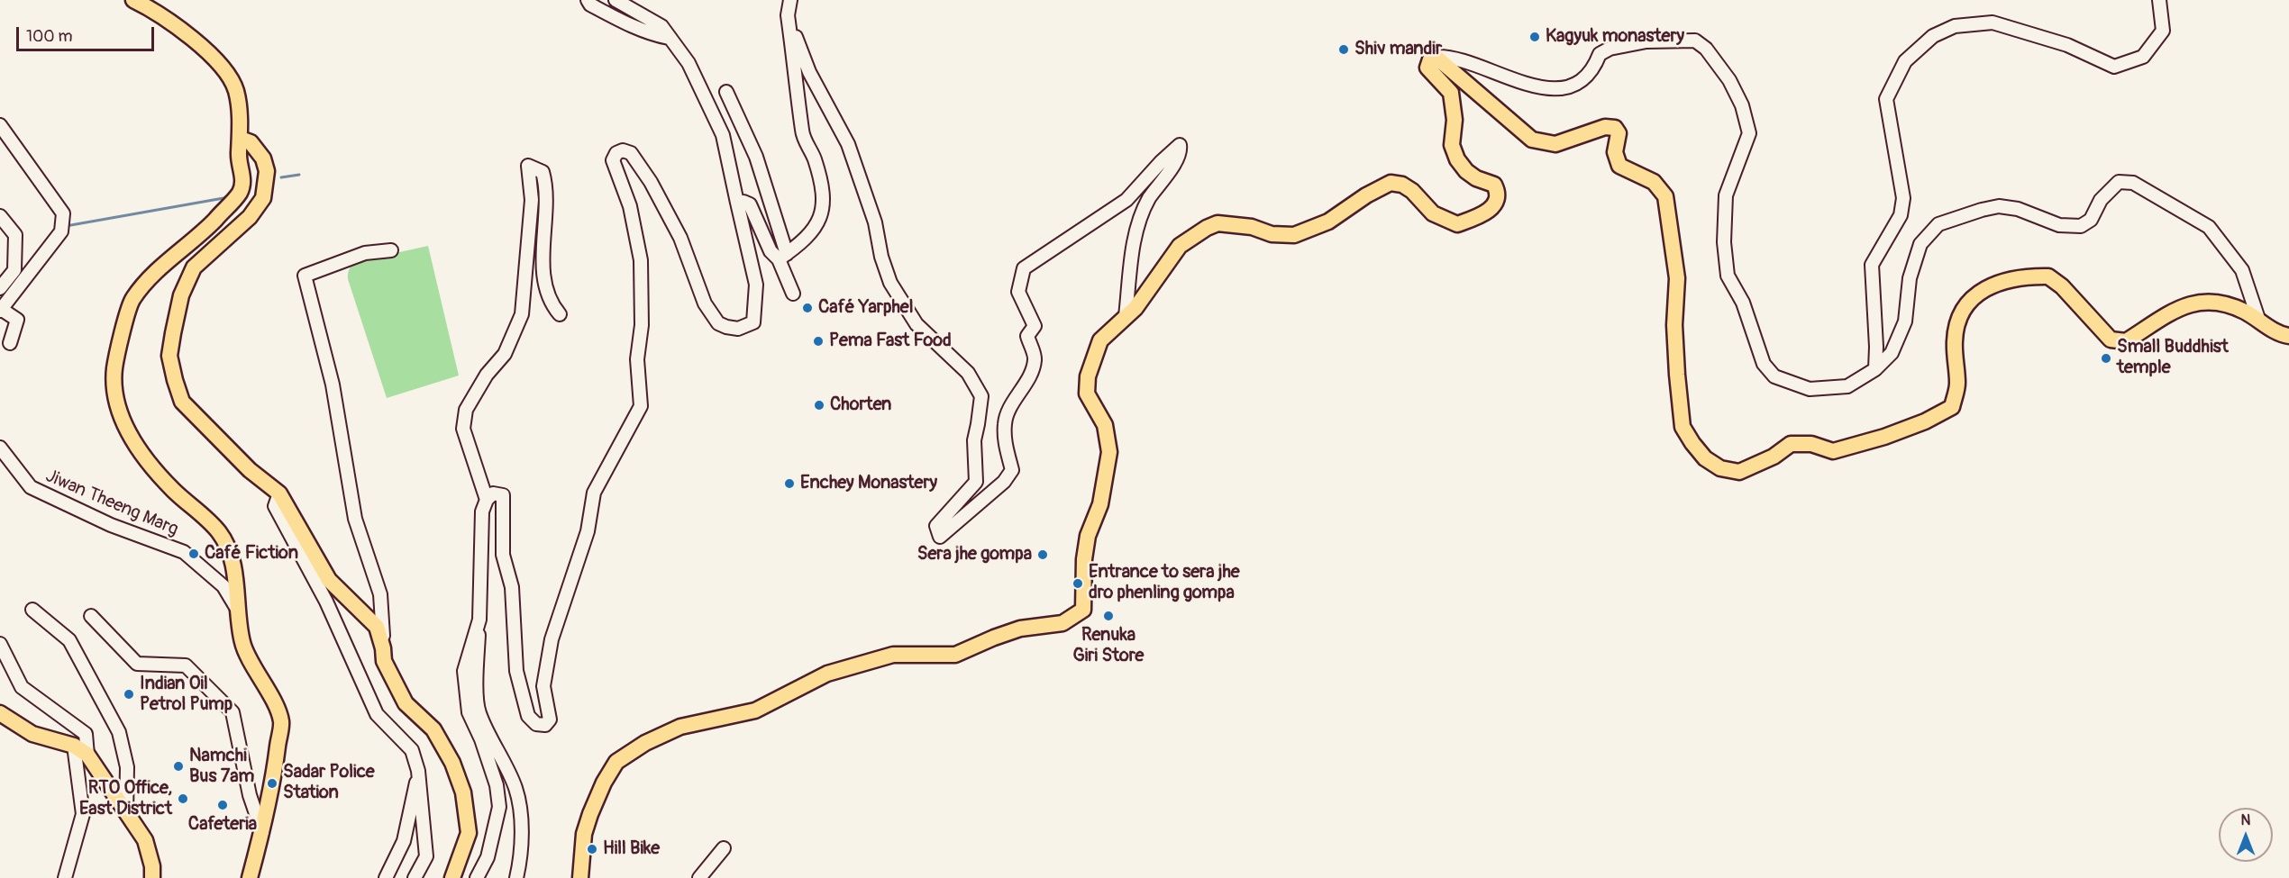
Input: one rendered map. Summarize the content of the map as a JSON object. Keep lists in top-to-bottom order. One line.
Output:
{"streets":{"street":["Jiwan Theeng Marg"]},"places":["Kagyuk monastery","Shiv mandir","Café Yarphel","Pema Fast Food","Small Buddhist temple","Chorten","Enchey Monastery","Café Fiction","Sera jhe gompa","Entrance to sera jhe dro phenling gompa","Renuka Giri Store","Indian Oil Petrol Pump","Namchi Bus 7am","Sadar Police Station","RTO Office, East District","Cafeteria","Hill Bike"],"scale_bar":"100 m","north":"top"}
